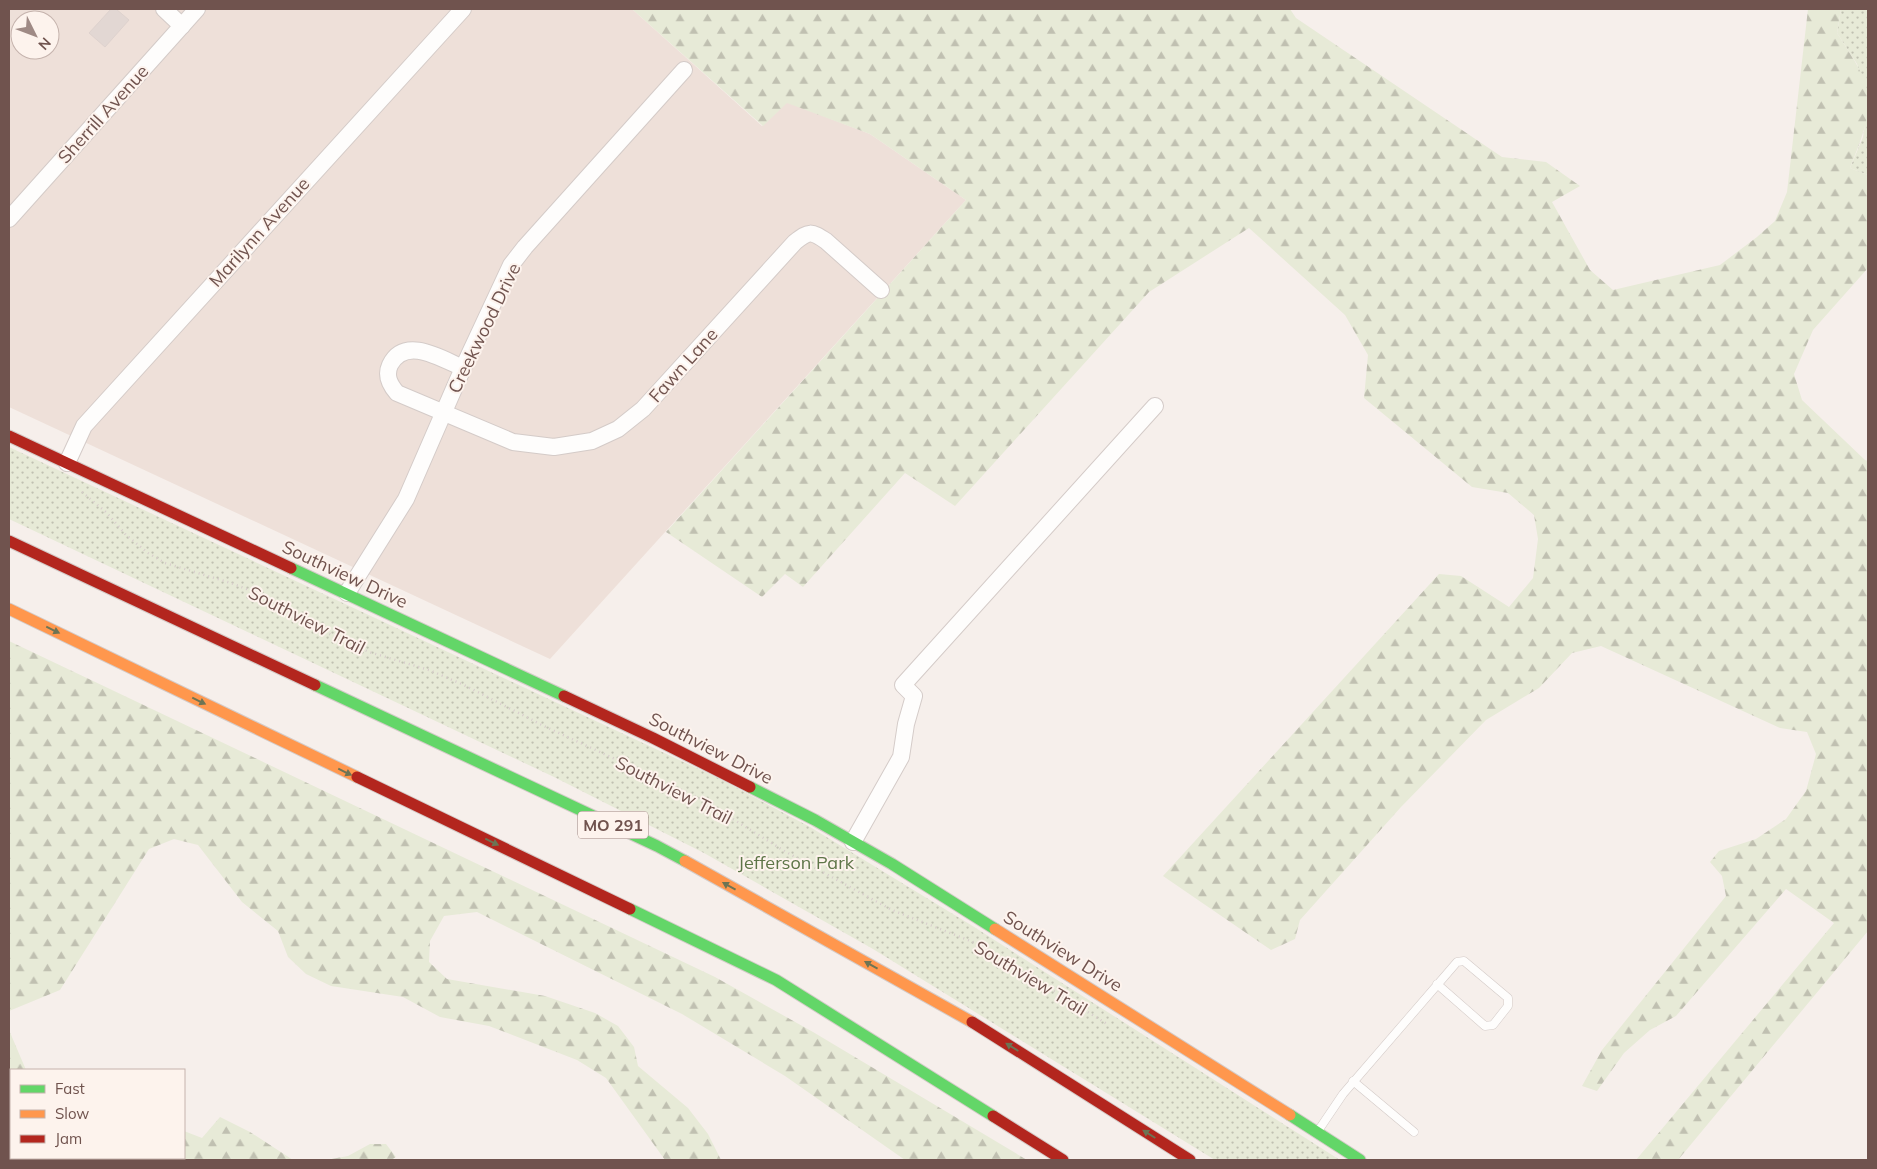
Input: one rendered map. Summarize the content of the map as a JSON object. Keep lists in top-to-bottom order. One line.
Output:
{"streets":{"main road":["Southview Drive","MO 291"],"street":["Sherrill Avenue","Marilynn Avenue","Creekwood Drive","Fawn Lane"],"path":["Southview Trail"]},"crossings":[["Marilynn Avenue","Southview Drive"],["Creekwood Drive","Fawn Lane"],["Creekwood Drive","Southview Drive"]],"parks":["Jefferson Park"],"legend":["Fast","Slow","Jam"],"north":"bottom right"}
